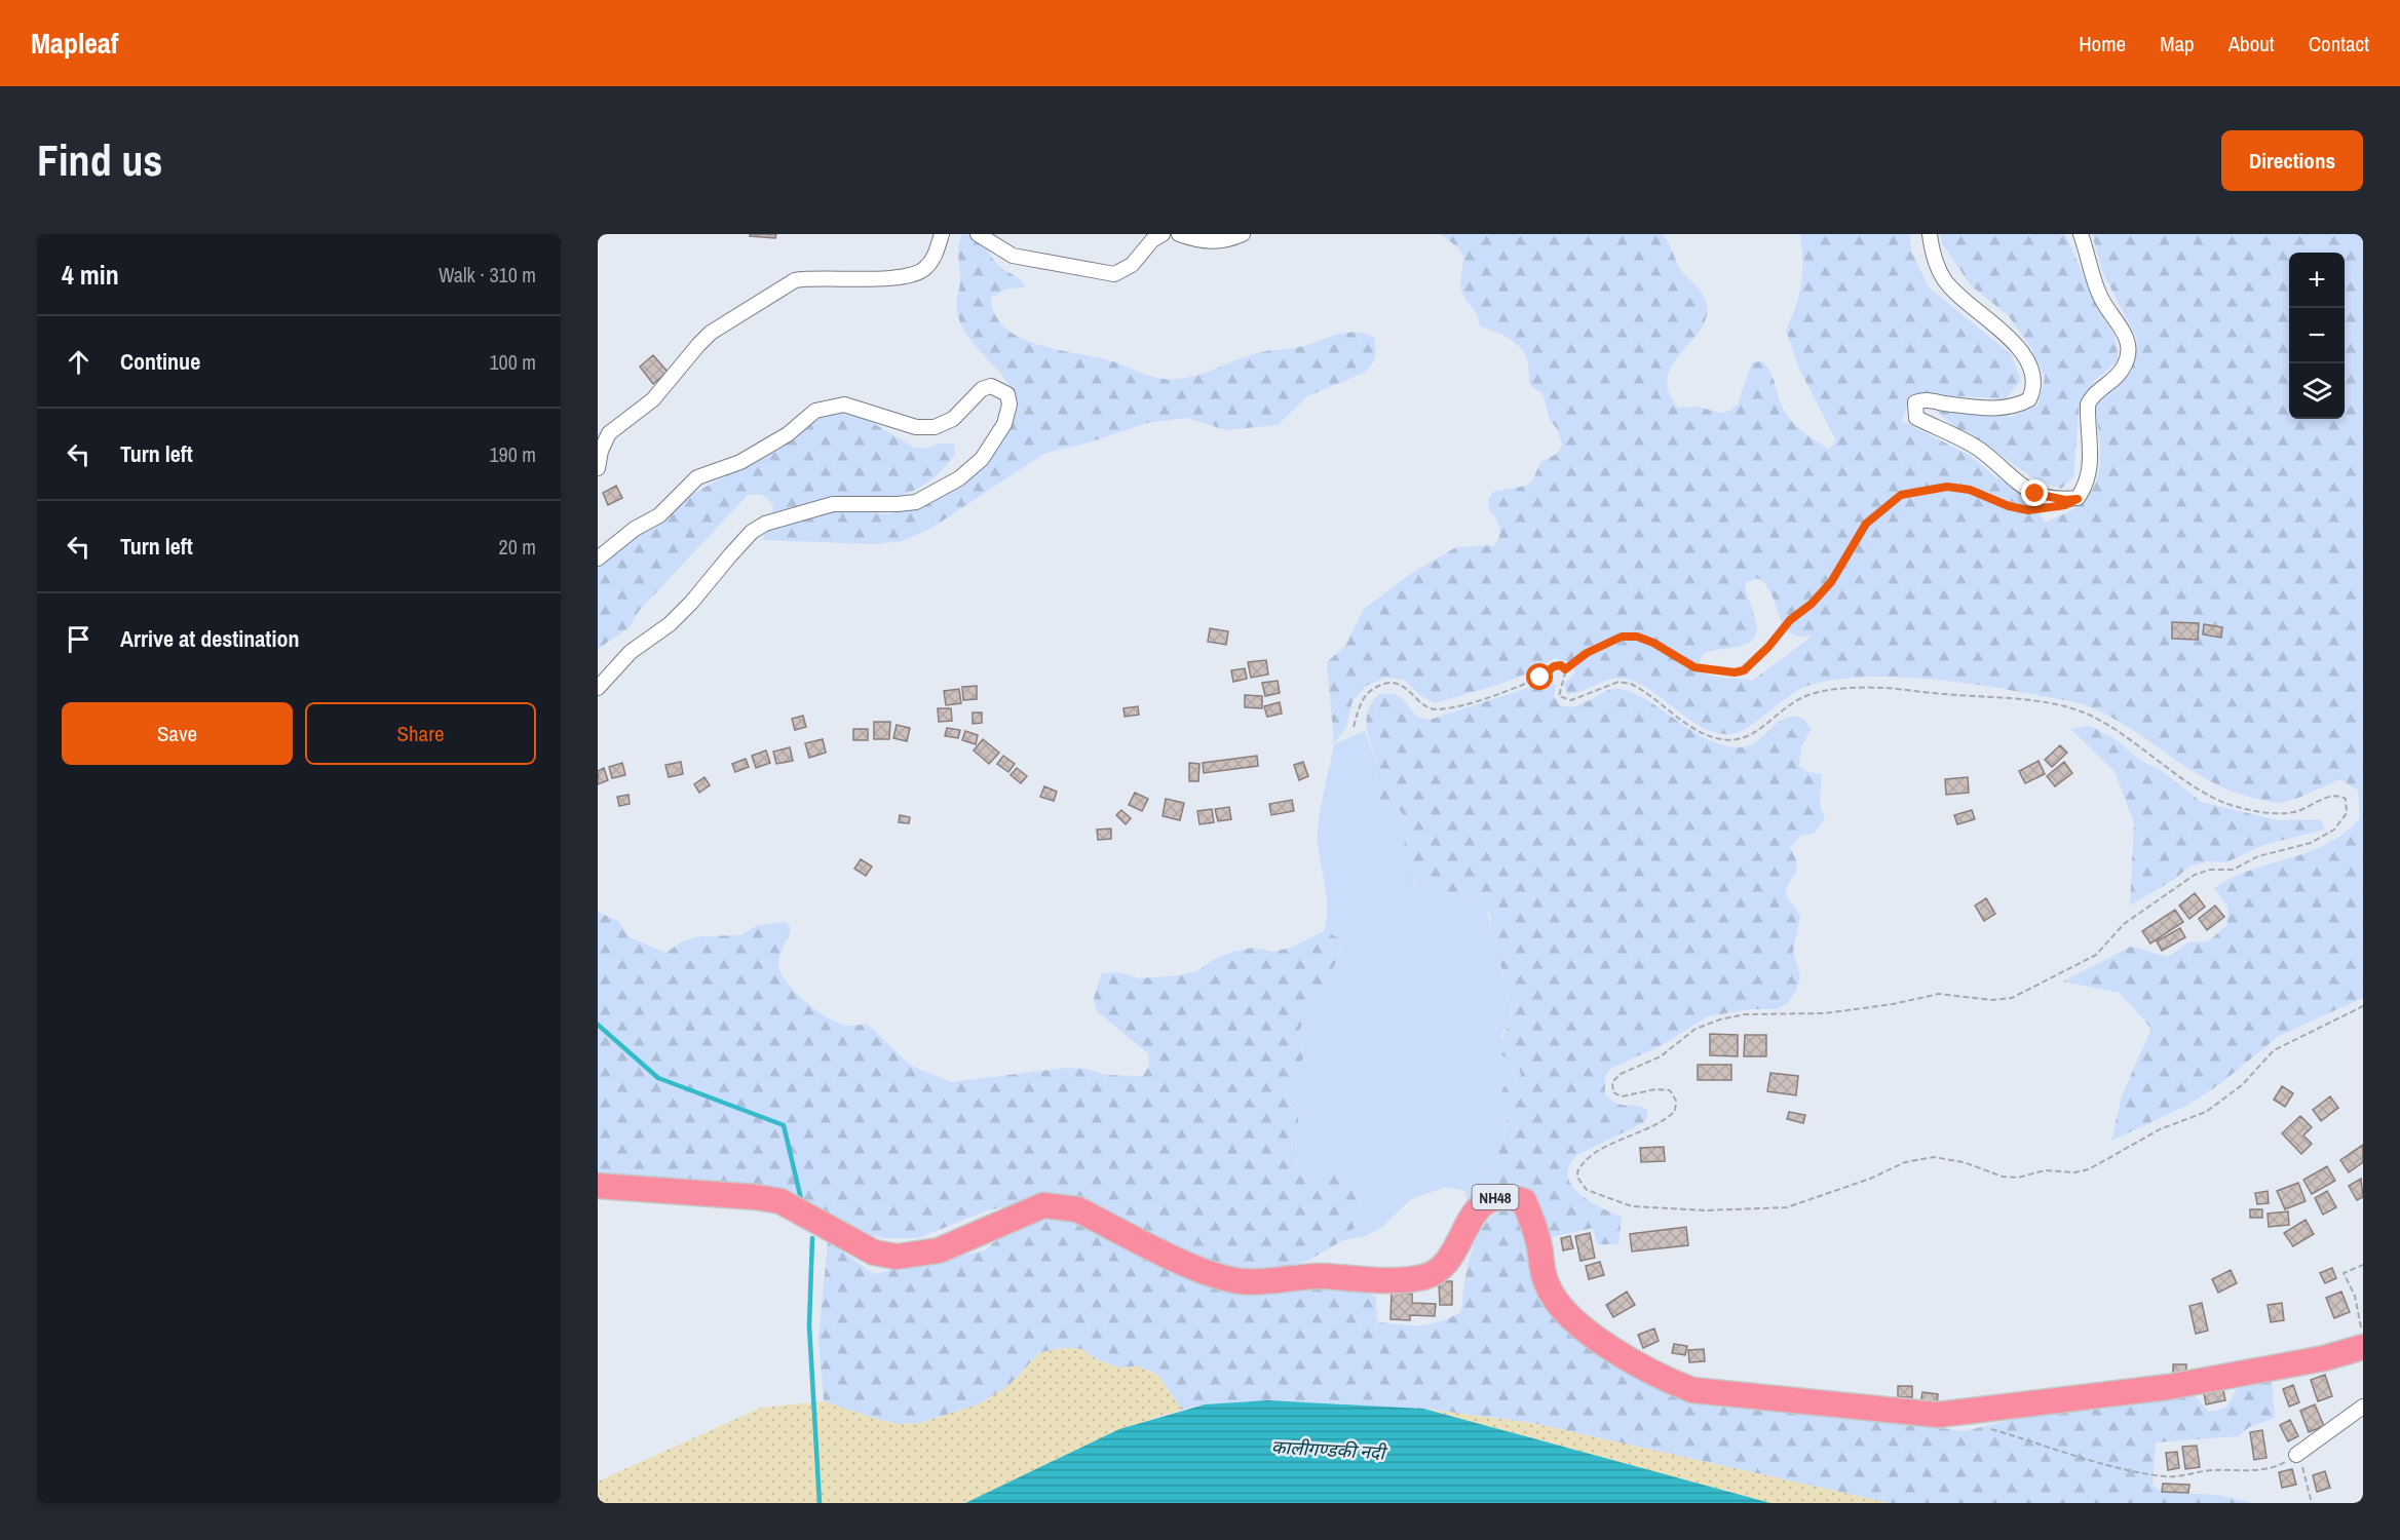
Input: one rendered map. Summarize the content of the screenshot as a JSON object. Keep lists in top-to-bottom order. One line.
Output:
{"streets":{"highway":["NH48"]},"water":["कालीगण्डकी नदी"],"page":{"header":"Mapleaf","nav":["Home","Map","About","Contact"],"buttons":["Directions",["Save","Share"]],"title":"Find us","heading":["4 min","Walk · 310 m"],"map_buttons":["+","−"],"list":[["Continue","100 m"],["Turn left","190 m"],["Turn left","20 m"],"Arrive at destination"]}}
